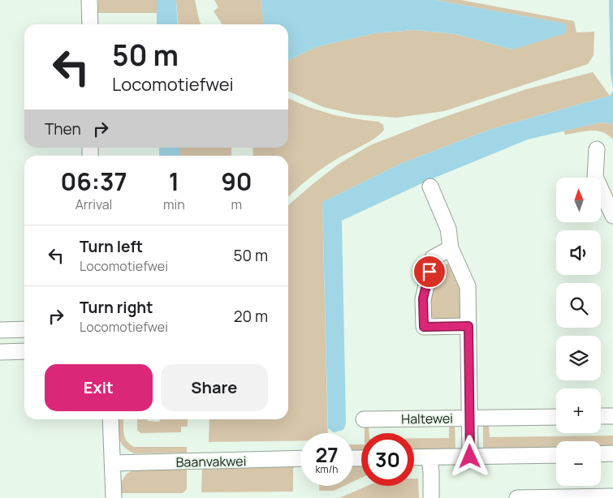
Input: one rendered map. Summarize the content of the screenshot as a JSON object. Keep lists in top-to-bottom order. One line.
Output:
{"streets":{"street":["Haltewei","Baanvakwei"]},"north":"top","page":{"turn":["50 m","Locomotiefwei"],"then":"Then","eta":["06:37","Arrival","1","min","90","m"],"map_buttons":["+","−"],"list":[{"name":"Turn left","note":"Locomotiefwei","value":"50 m"},{"name":"Turn right","note":"Locomotiefwei","value":"20 m"}],"buttons":["Exit","Share"],"speed":"27 km/h","limit":"30"}}
